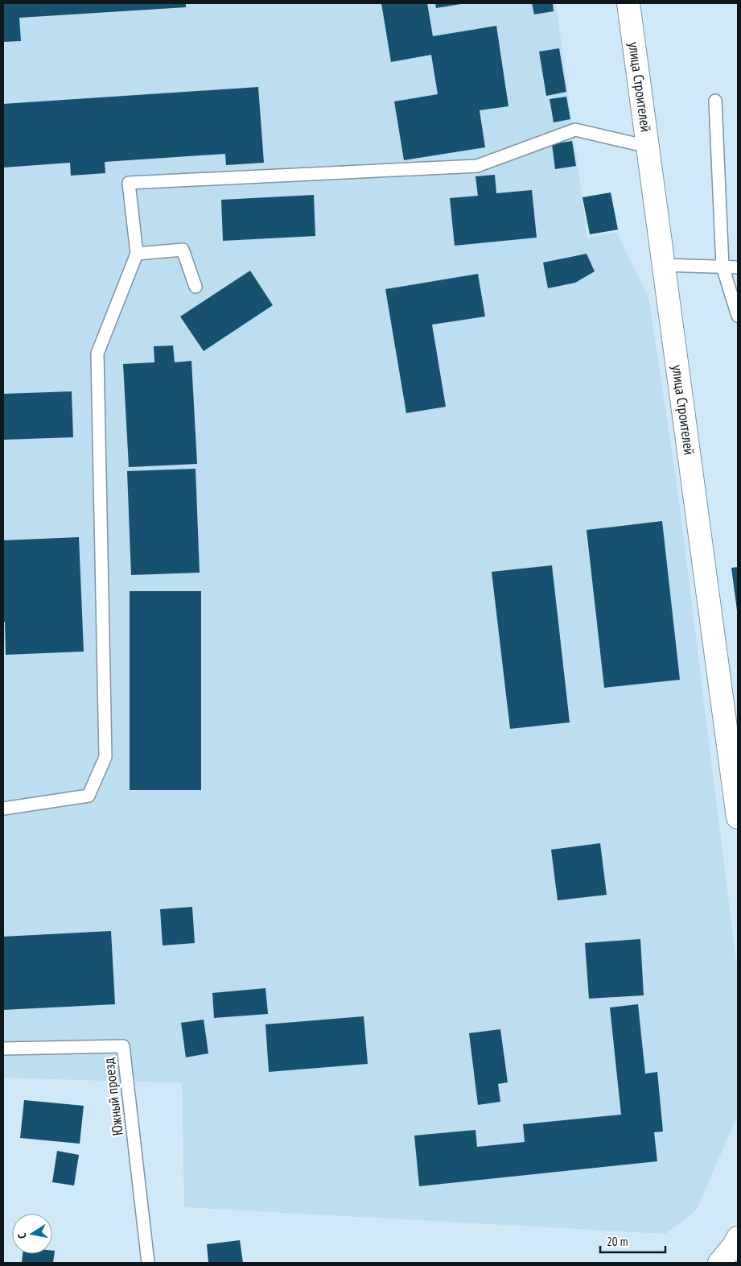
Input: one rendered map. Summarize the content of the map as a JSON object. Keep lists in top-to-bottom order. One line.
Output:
{"streets":{"street":["улица Строителей"],"lane":["Южный проезд"]},"scale_bar":"20 m","north":"left"}
